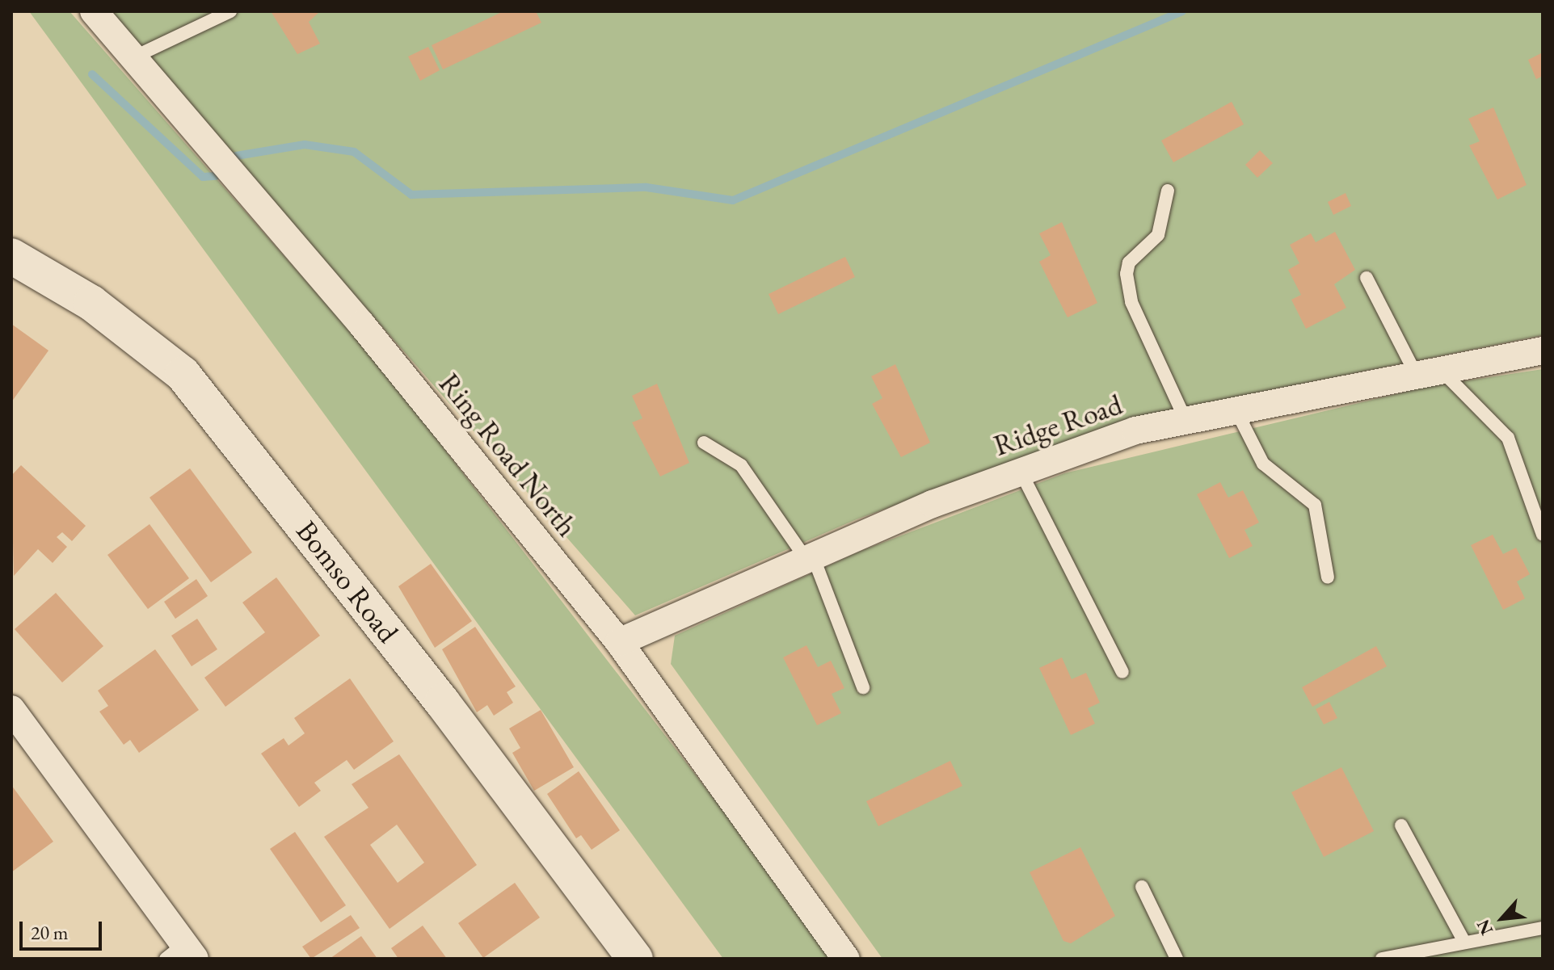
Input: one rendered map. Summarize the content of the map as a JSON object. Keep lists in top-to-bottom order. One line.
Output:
{"streets":{"street":["Ridge Road","Ring Road North","Bomso Road"]},"crossings":[["Ridge Road","Ring Road North"]],"scale_bar":"20 m","north":"bottom left"}
